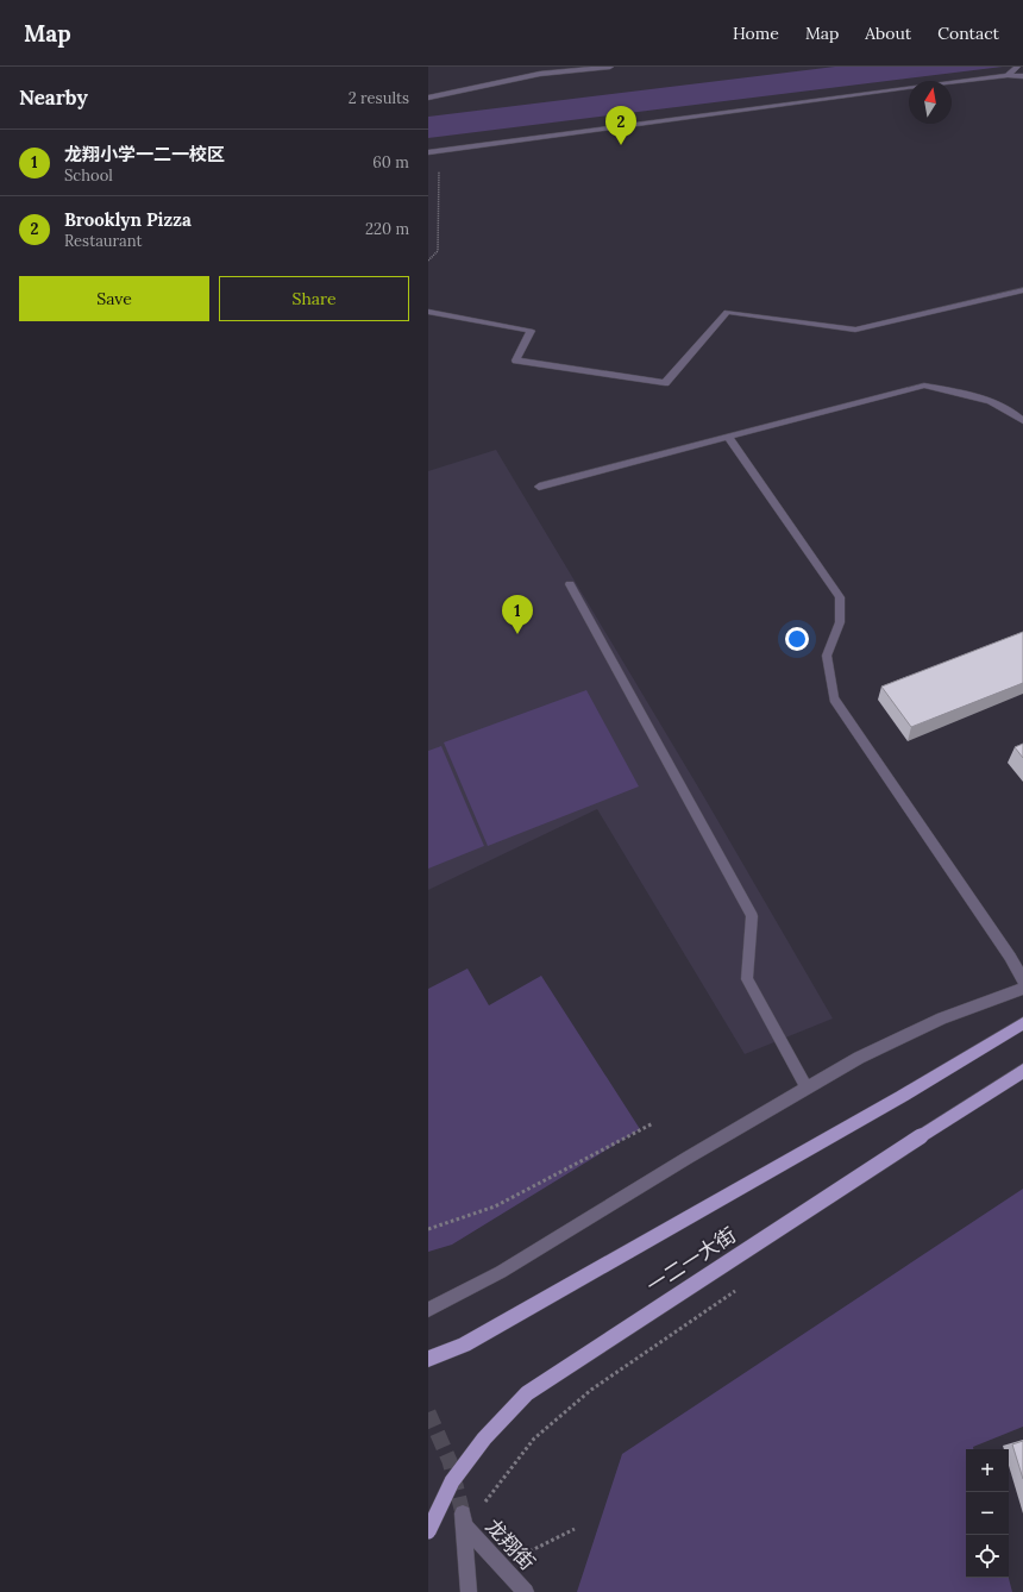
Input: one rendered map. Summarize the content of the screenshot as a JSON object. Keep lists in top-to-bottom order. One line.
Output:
{"streets":{"main road":["一二一大街"],"street":["龙翔街"]},"north":"top","page":{"header":"Map","nav":["Home","Map","About","Contact"],"heading":["Nearby","2 results"],"pins":["2","1"],"list":[{"mark":"1","name":"龙翔小学一二一校区","note":"School","value":"60 m"},{"mark":"2","name":"Brooklyn Pizza","note":"Restaurant","value":"220 m"}],"buttons":["Save","Share"],"map_buttons":["+","−"]}}
